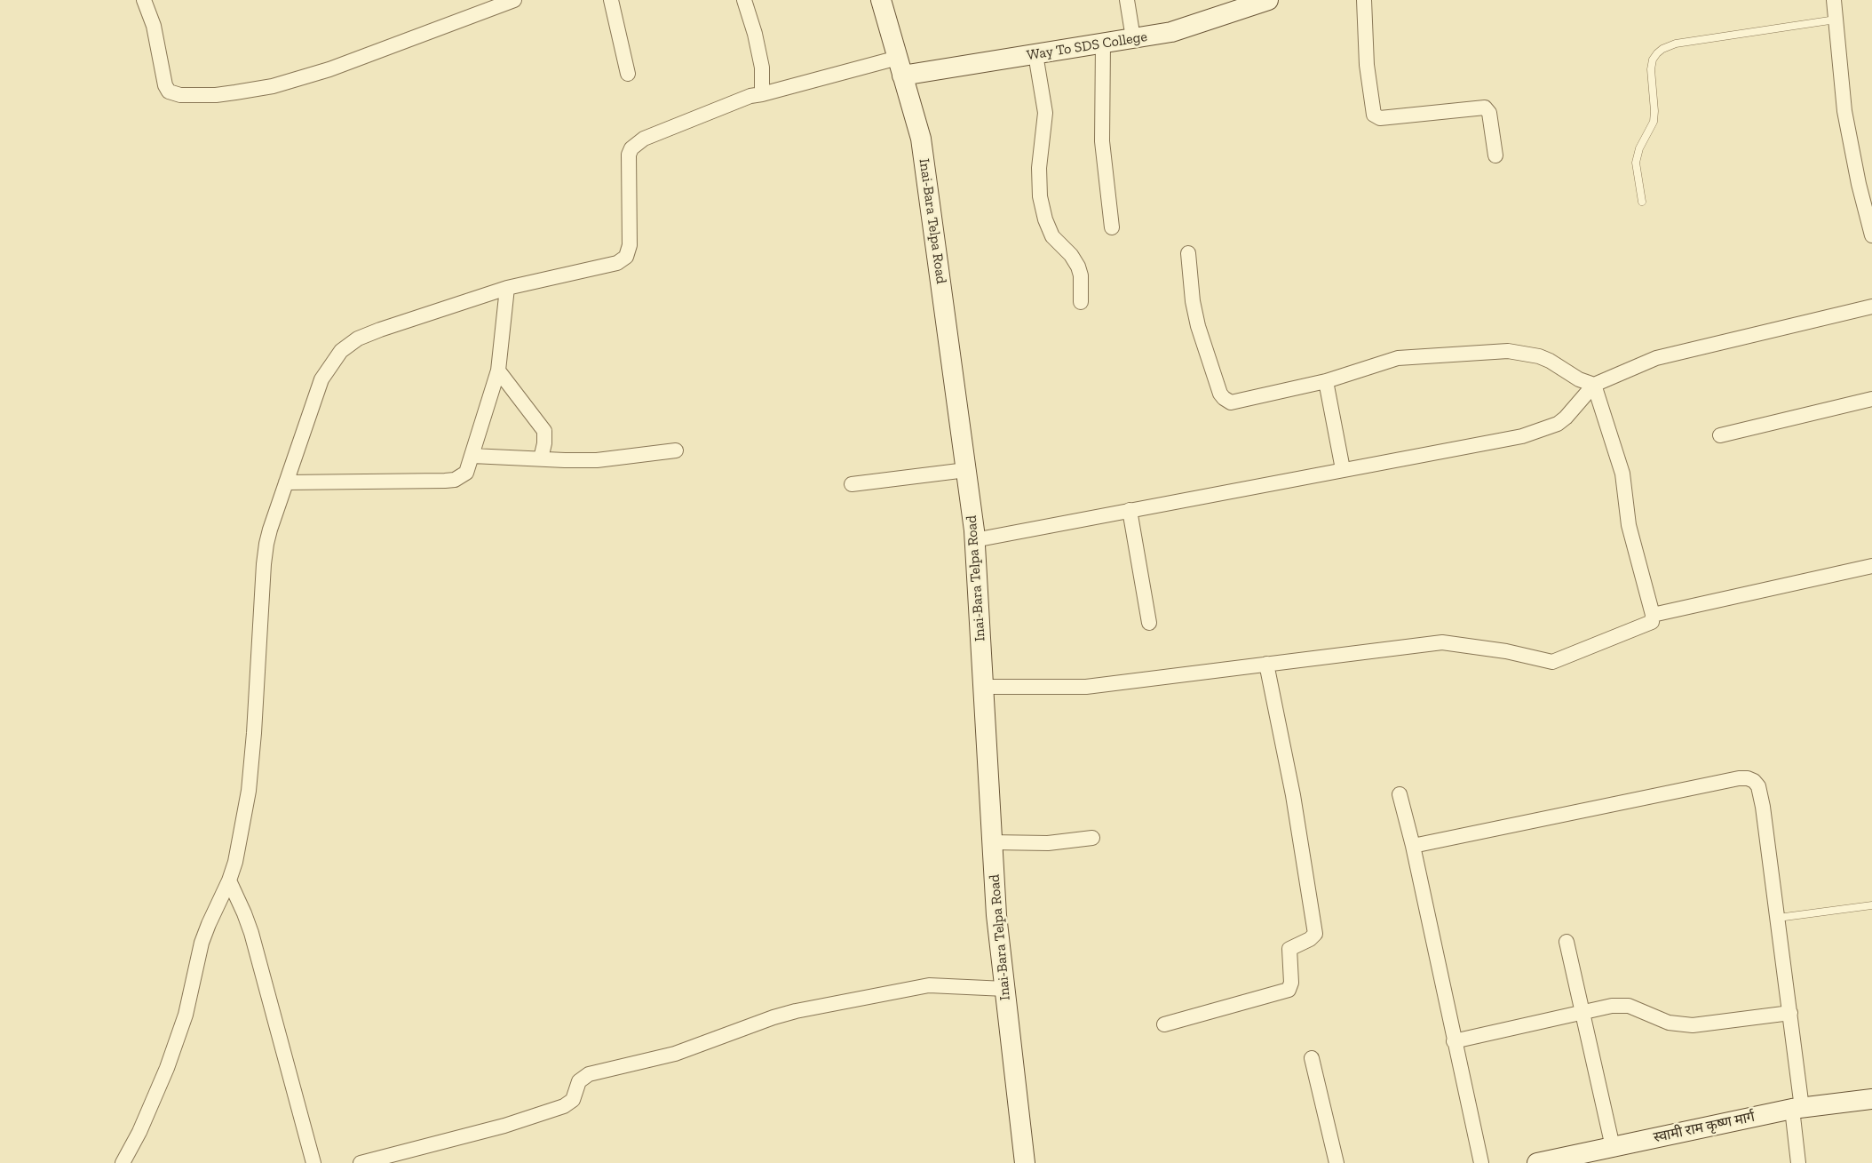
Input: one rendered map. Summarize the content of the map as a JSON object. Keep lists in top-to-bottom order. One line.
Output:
{"streets":{"street":["Way To SDS College","Inai-Bara Telpa Road","स्वामी राम कृष्ण मार्ग"]},"crossings":[["Way To SDS College","Inai-Bara Telpa Road"]]}
